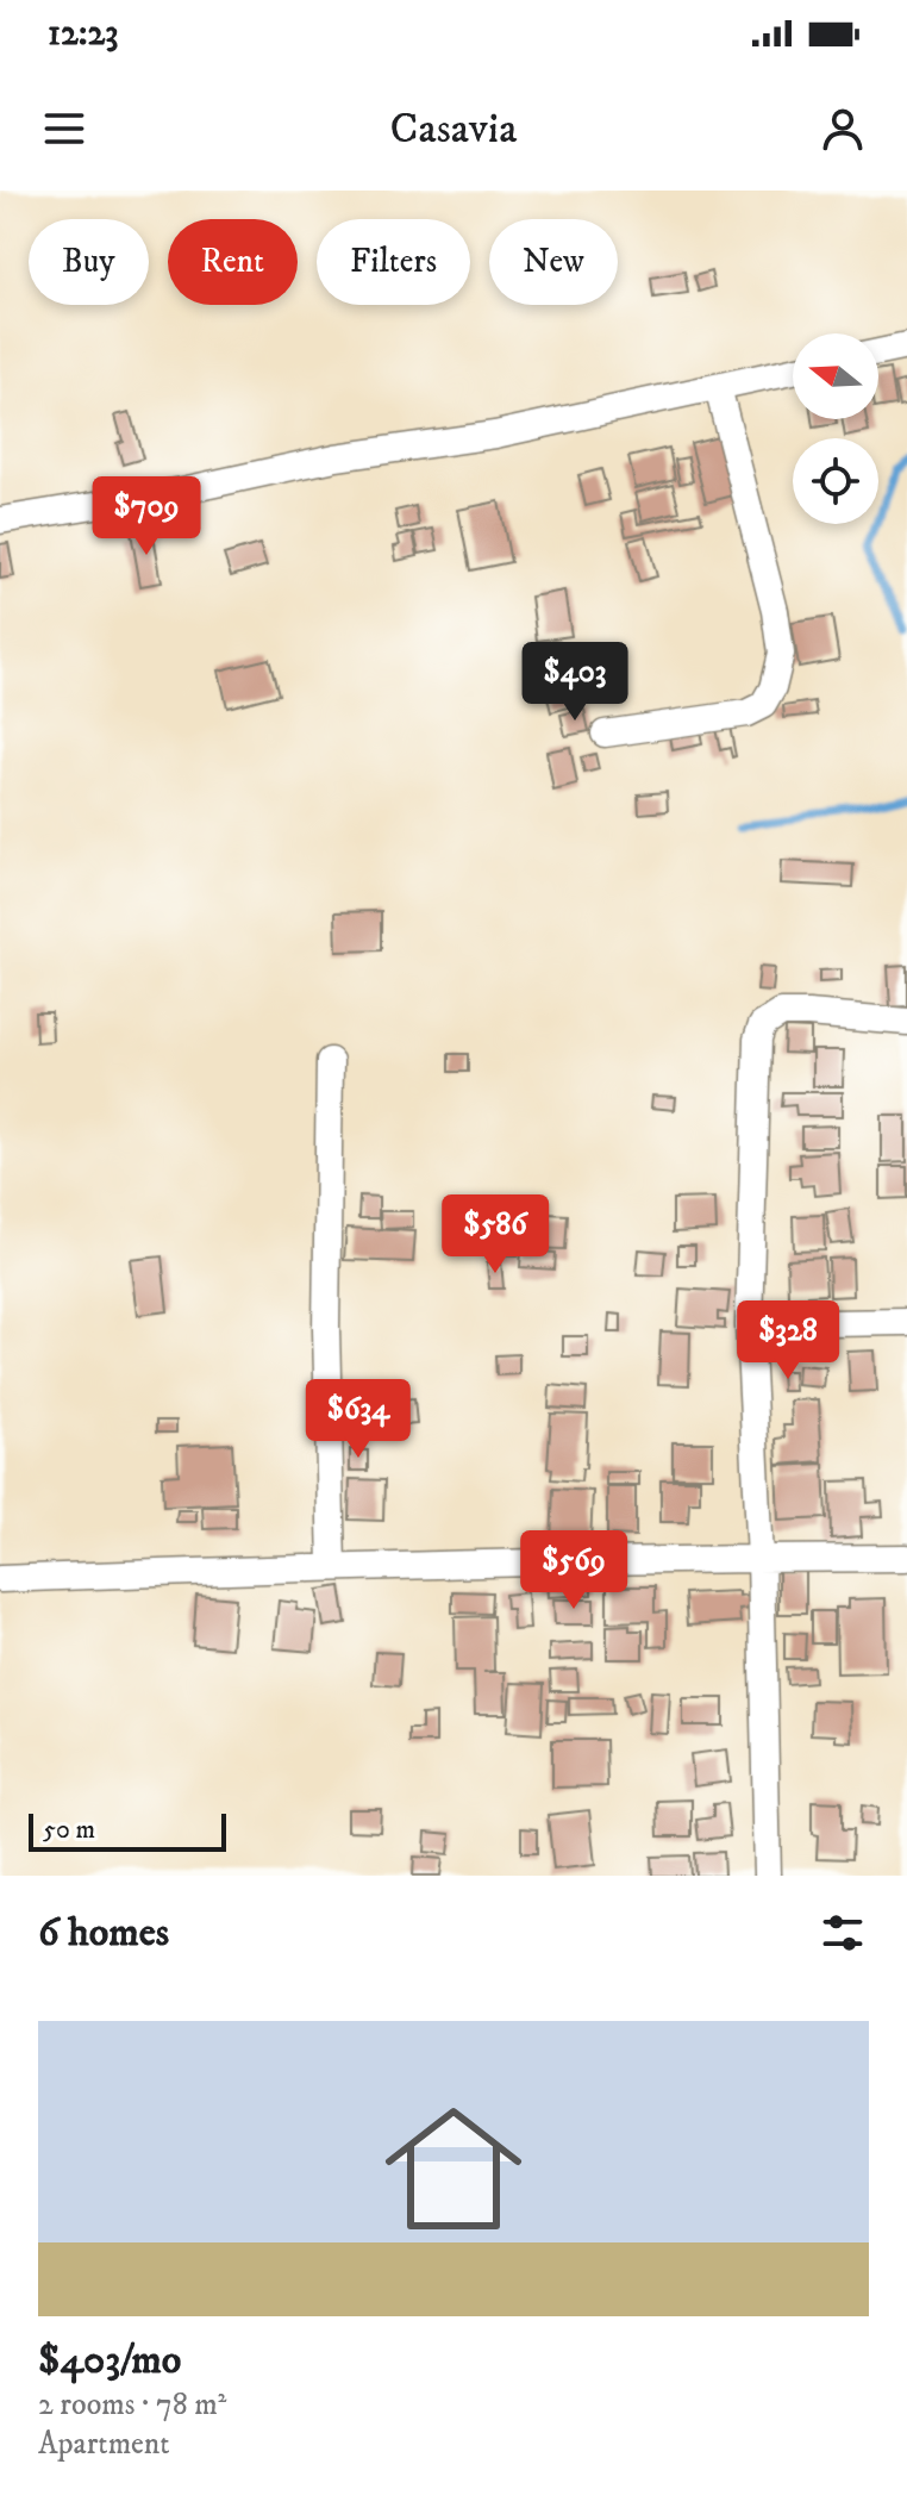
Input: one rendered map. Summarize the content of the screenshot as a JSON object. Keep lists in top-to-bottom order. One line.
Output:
{"scale_bar":"50 m","north":"left","page":{"status":"12:23","header":"Casavia","chip":["Buy","Rent","Filters","New"],"price":["$709","$403","$586","$328","$634","$569"],"scale":"50 m","heading":"6 homes","list":[{"name":"$403/mo","note":"2 rooms · 78 m² · Apartment"}]}}
